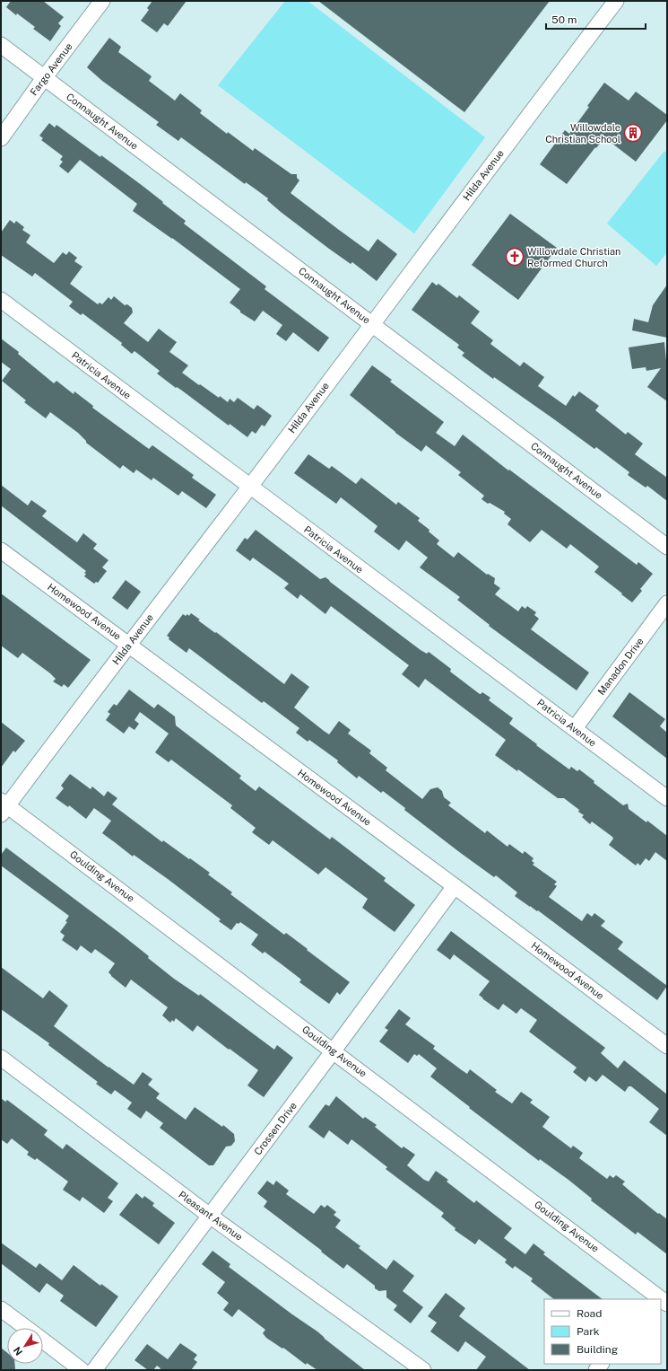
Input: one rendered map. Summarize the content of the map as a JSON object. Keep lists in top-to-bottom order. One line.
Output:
{"streets":{"street":["Fargo Avenue","Connaught Avenue","Hilda Avenue","Patricia Avenue","Homewood Avenue","Manadon Drive","Goulding Avenue","Crossen Drive","Pleasant Avenue"]},"crossings":[["Fargo Avenue","Connaught Avenue"],["Connaught Avenue","Hilda Avenue"],["Hilda Avenue","Patricia Avenue"],["Hilda Avenue","Homewood Avenue"],["Hilda Avenue","Goulding Avenue"],["Patricia Avenue","Manadon Drive"],["Homewood Avenue","Crossen Drive"],["Goulding Avenue","Crossen Drive"],["Crossen Drive","Pleasant Avenue"]],"places":{"building":["Willowdale Christian School"],"church":["Willowdale Christian Reformed Church"]},"legend":["Road","Park","Building"],"scale_bar":"50 m","north":"bottom left"}
